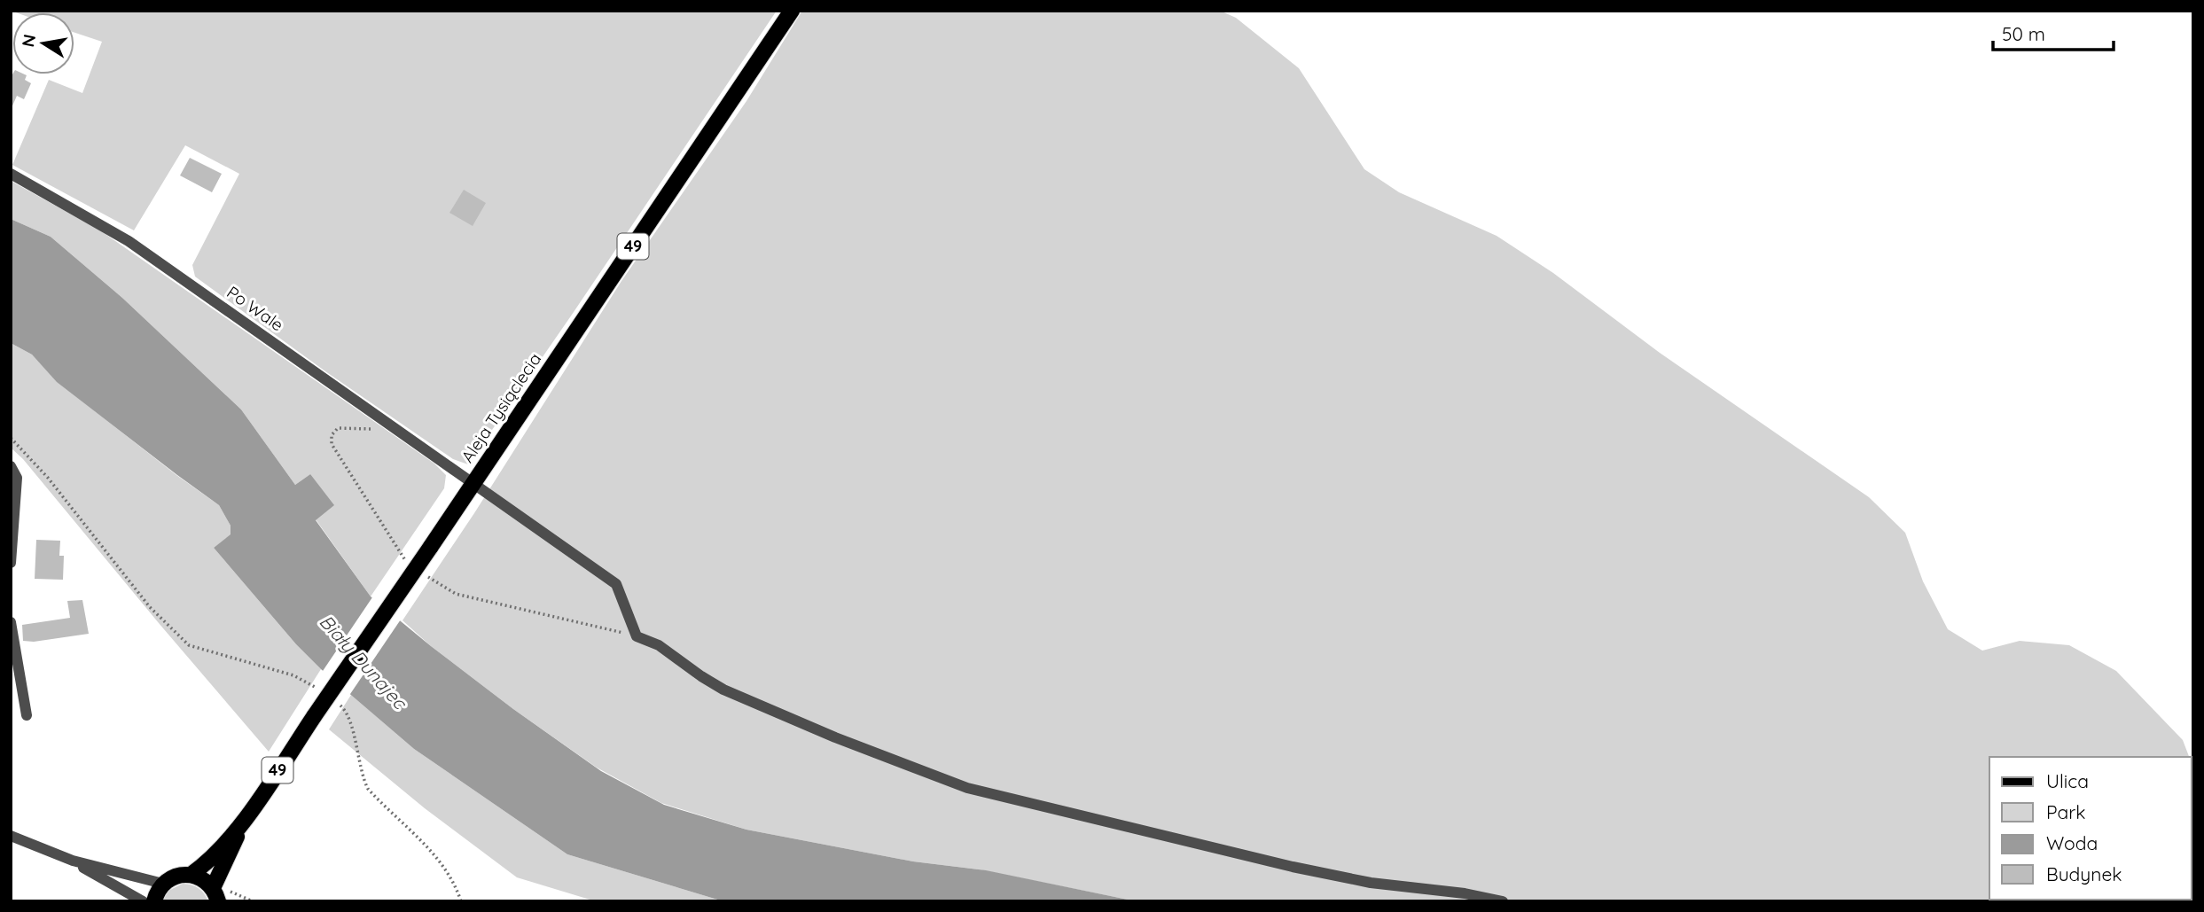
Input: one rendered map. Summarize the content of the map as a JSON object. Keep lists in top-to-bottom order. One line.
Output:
{"streets":{"main road":["49","Aleja Tysiąclecia"],"street":["Po Wale"]},"crossings":[["49","Aleja Tysiąclecia"],["Po Wale","Aleja Tysiąclecia"]],"water":["Biały Dunajec"],"legend":["Ulica","Park","Woda","Budynek"],"scale_bar":"50 m","north":"left"}
